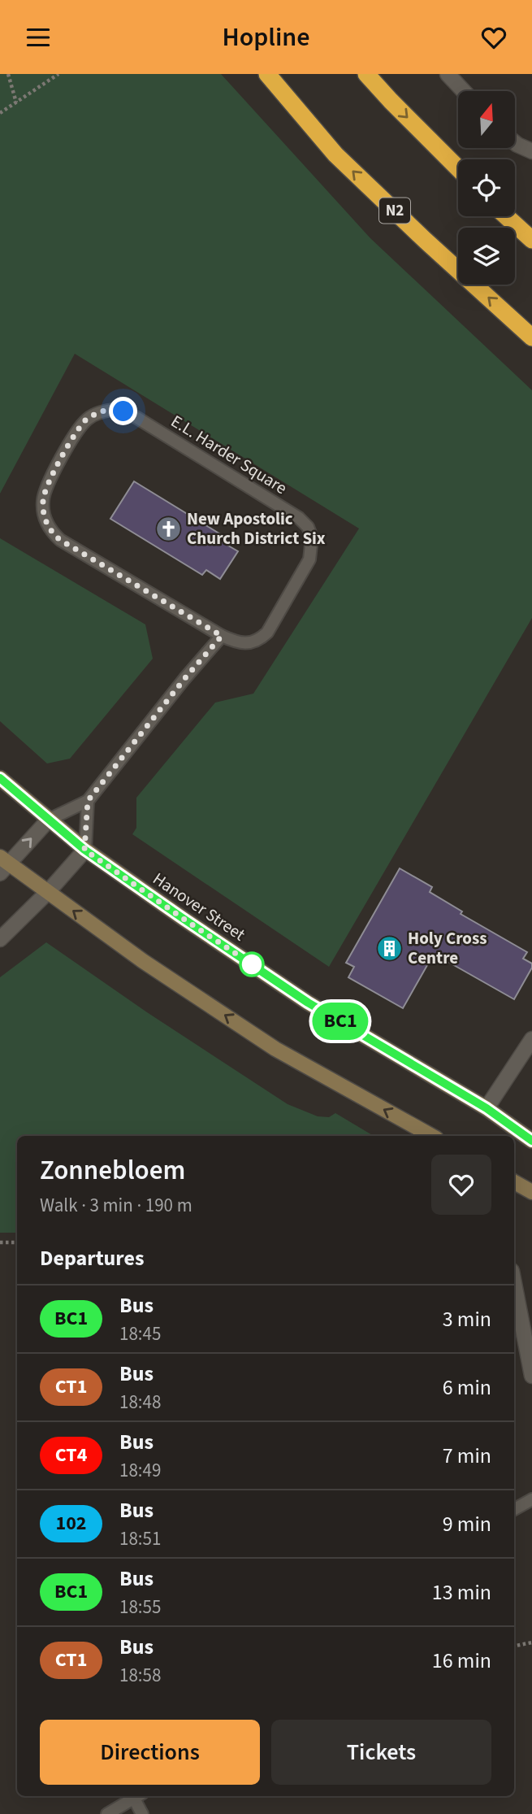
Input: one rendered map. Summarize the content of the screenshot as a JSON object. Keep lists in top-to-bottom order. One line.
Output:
{"streets":{"highway":["N2"],"street":["Hanover Street"],"lane":["E.L. Harder Square"]},"places":{"church":["New Apostolic Church District Six"],"building":["Holy Cross Centre"]},"lines":["bus line BC1"],"north":"top","page":{"header":"Hopline","on_map":"BC1","heading":[["Zonnebloem","Walk · 3 min · 190 m"],"Departures"],"list":[{"mark":"BC1","name":"Bus","note":"18:45","value":"3 min"},{"mark":"CT1","name":"Bus","note":"18:48","value":"6 min"},{"mark":"CT4","name":"Bus","note":"18:49","value":"7 min"},{"mark":"102","name":"Bus","note":"18:51","value":"9 min"},{"mark":"BC1","name":"Bus","note":"18:55","value":"13 min"},{"mark":"CT1","name":"Bus","note":"18:58","value":"16 min"}],"buttons":["Directions","Tickets"]}}
